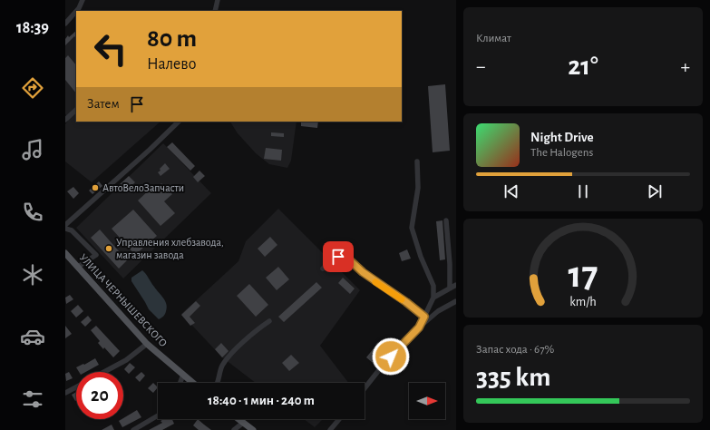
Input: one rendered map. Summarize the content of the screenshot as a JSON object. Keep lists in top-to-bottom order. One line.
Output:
{"streets":{"main road":["УЛИЦА ЧЕРНЫШЕВСКОГО"]},"places":["АвтоВелоЗапчасти","Управления хлебзавода, магазин завода"],"north":"right","page":{"tabs":"18:39","tile":["Климат",["Запас хода · 67%","335 km"]],"turn":["80 m","Налево"],"heat":["−","21°","+"],"then":"Затем","song":["Night Drive","The Halogens"],"limit":"20","trip":"18:40 · 1 мин · 240 m","gauge":["17","km/h"]}}
